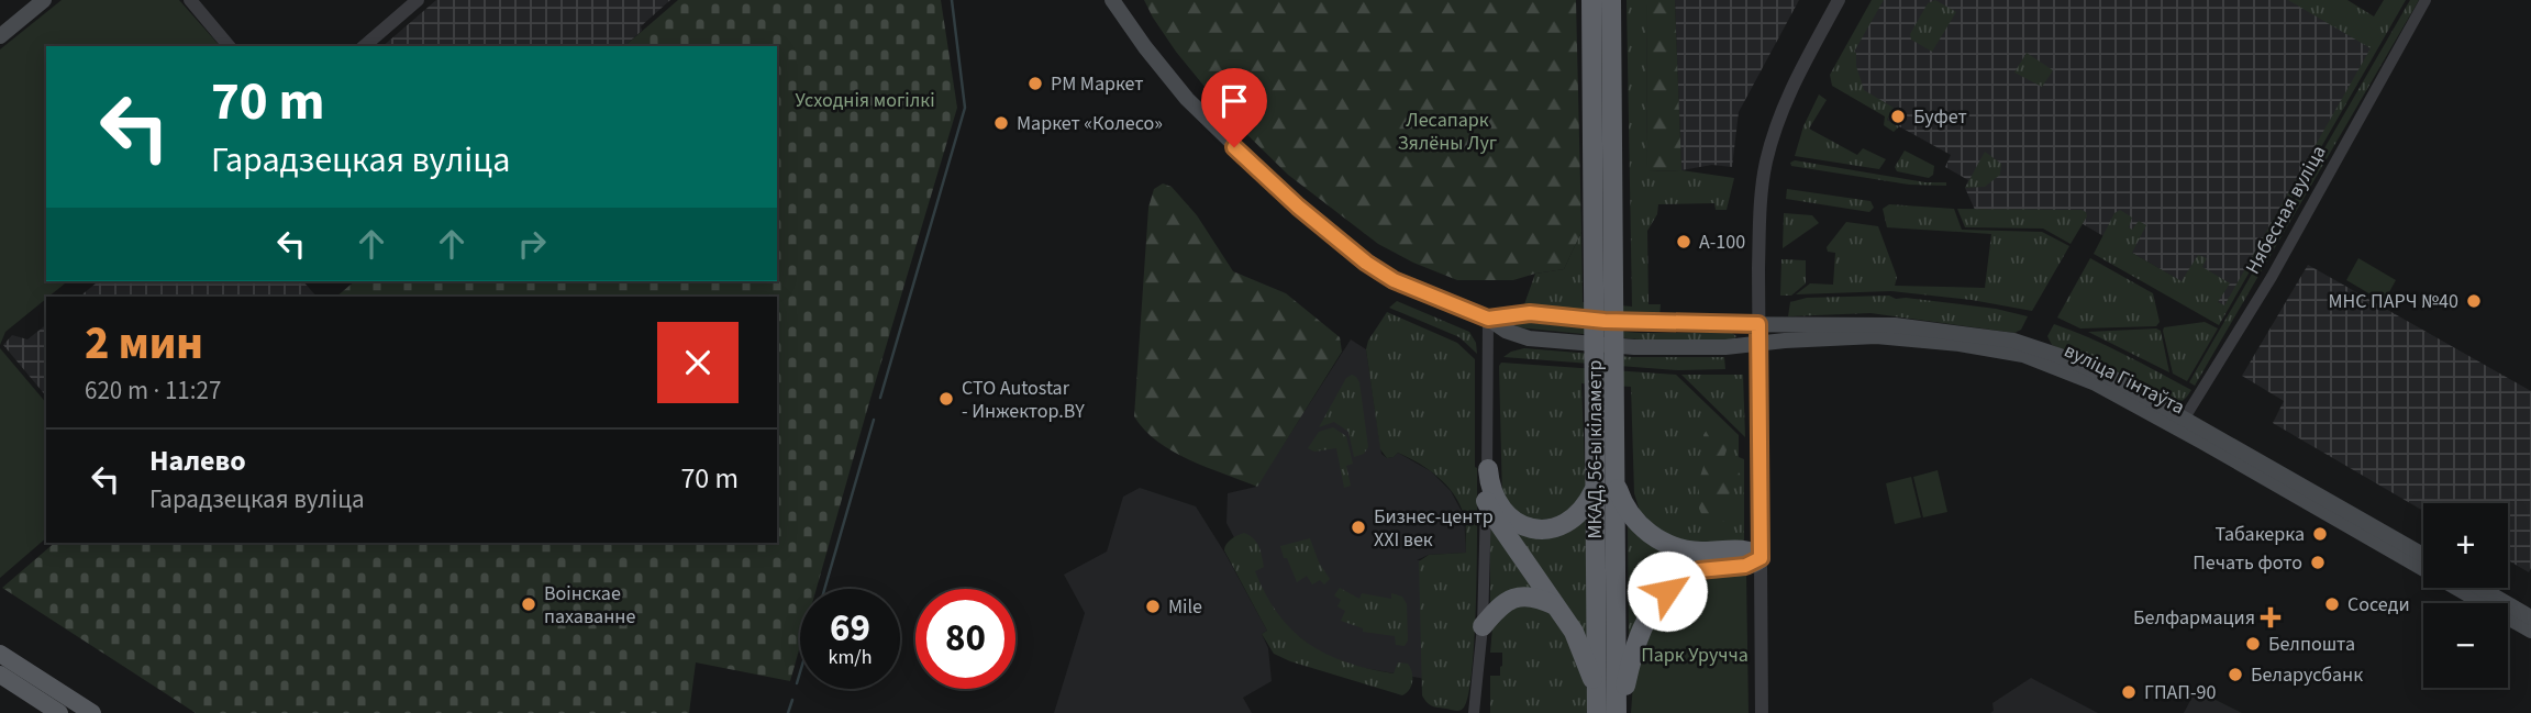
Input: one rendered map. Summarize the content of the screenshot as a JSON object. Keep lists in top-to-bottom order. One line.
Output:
{"streets":{"highway":["МКАД, 56-ы кіламетр"],"main road":["вуліца Гінтаўта"],"street":["Нябесная вуліца"]},"crossings":[["Нябесная вуліца","вуліца Гінтаўта"]],"parks":["Усходнія могілкі","Лесапарк Зялёны Луг","Парк Уручча"],"places":{"other":["РМ Маркет","Буфет","Маркет «Колесо»","A-100","МНС ПАРЧ №40","СТО Autostar - Инжектор.BY","Бизнес-центр XXI век","Табакерка","Печать фото","Воінскае пахаванне","Соседи","Mile","Белпошта","Беларусбанк","ГПАП-90"],"health":["Белфармация"]},"page":{"turn":["70 m","Гарадзецкая вуліца"],"heading":["2 мин","620 m · 11:27"],"list":[{"name":"Налево","note":"Гарадзецкая вуліца","value":"70 m"}],"map_buttons":["+","−"],"speed":"69 km/h","limit":"80"}}
